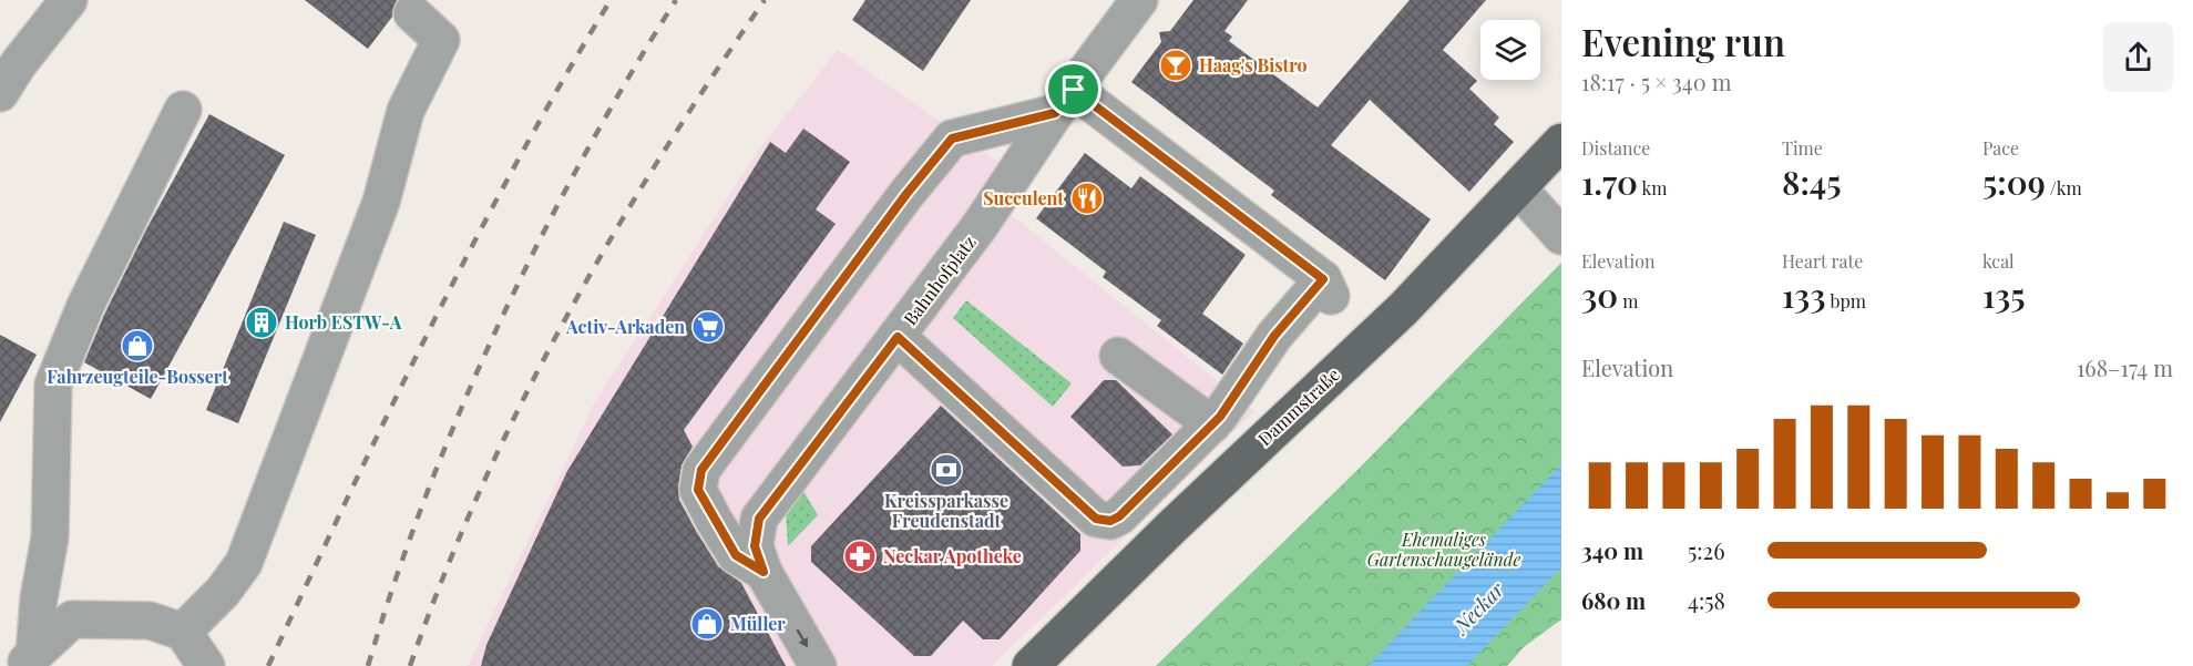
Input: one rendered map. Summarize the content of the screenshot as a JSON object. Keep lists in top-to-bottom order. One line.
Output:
{"streets":{"main road":["Dammstraße"],"street":["Bahnhofplatz"]},"water":["Neckar"],"parks":["Ehemaliges Gartenschaugelände"],"places":{"bar":["Haag's Bistro"],"restaurant":["Succulent"],"building":["Horb ESTW-A"],"supermarket":["Activ-Arkaden"],"shop":["Fahrzeugteile-Bossert","Müller"],"bank":["Kreissparkasse Freudenstadt"],"pharmacy":["Neckar Apotheke"]},"page":{"heading":["Evening run","18:17 · 5 × 340 m"],"stats":[["Distance","1.70 km"],["Time","8:45"],["Pace","5:09 /km"],["Elevation","30 m"],["Heart rate","133 bpm"],["kcal","135"]],"chart":["Elevation","168–174 m"],"list":[{"name":"340 m","note":"5:26"},{"name":"680 m","note":"4:58"}]}}
